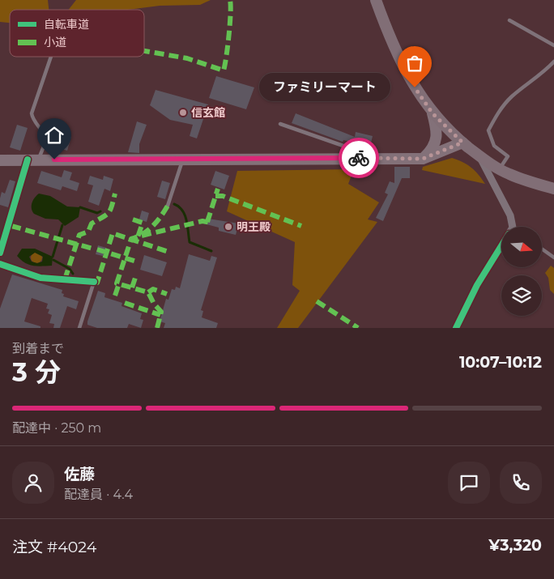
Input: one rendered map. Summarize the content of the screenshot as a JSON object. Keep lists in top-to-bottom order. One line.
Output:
{"places":["ファミリーマート","信玄館","明王殿"],"legend":["自転車道","小道"],"north":"right","page":{"bubble":"ファミリーマート","heading":["3 分","到着まで","10:07–10:12"],"panel":["佐藤","配達員 · 4.4","注文 #4024","¥3,320"],"bar":"配達中 · 250 m"}}
